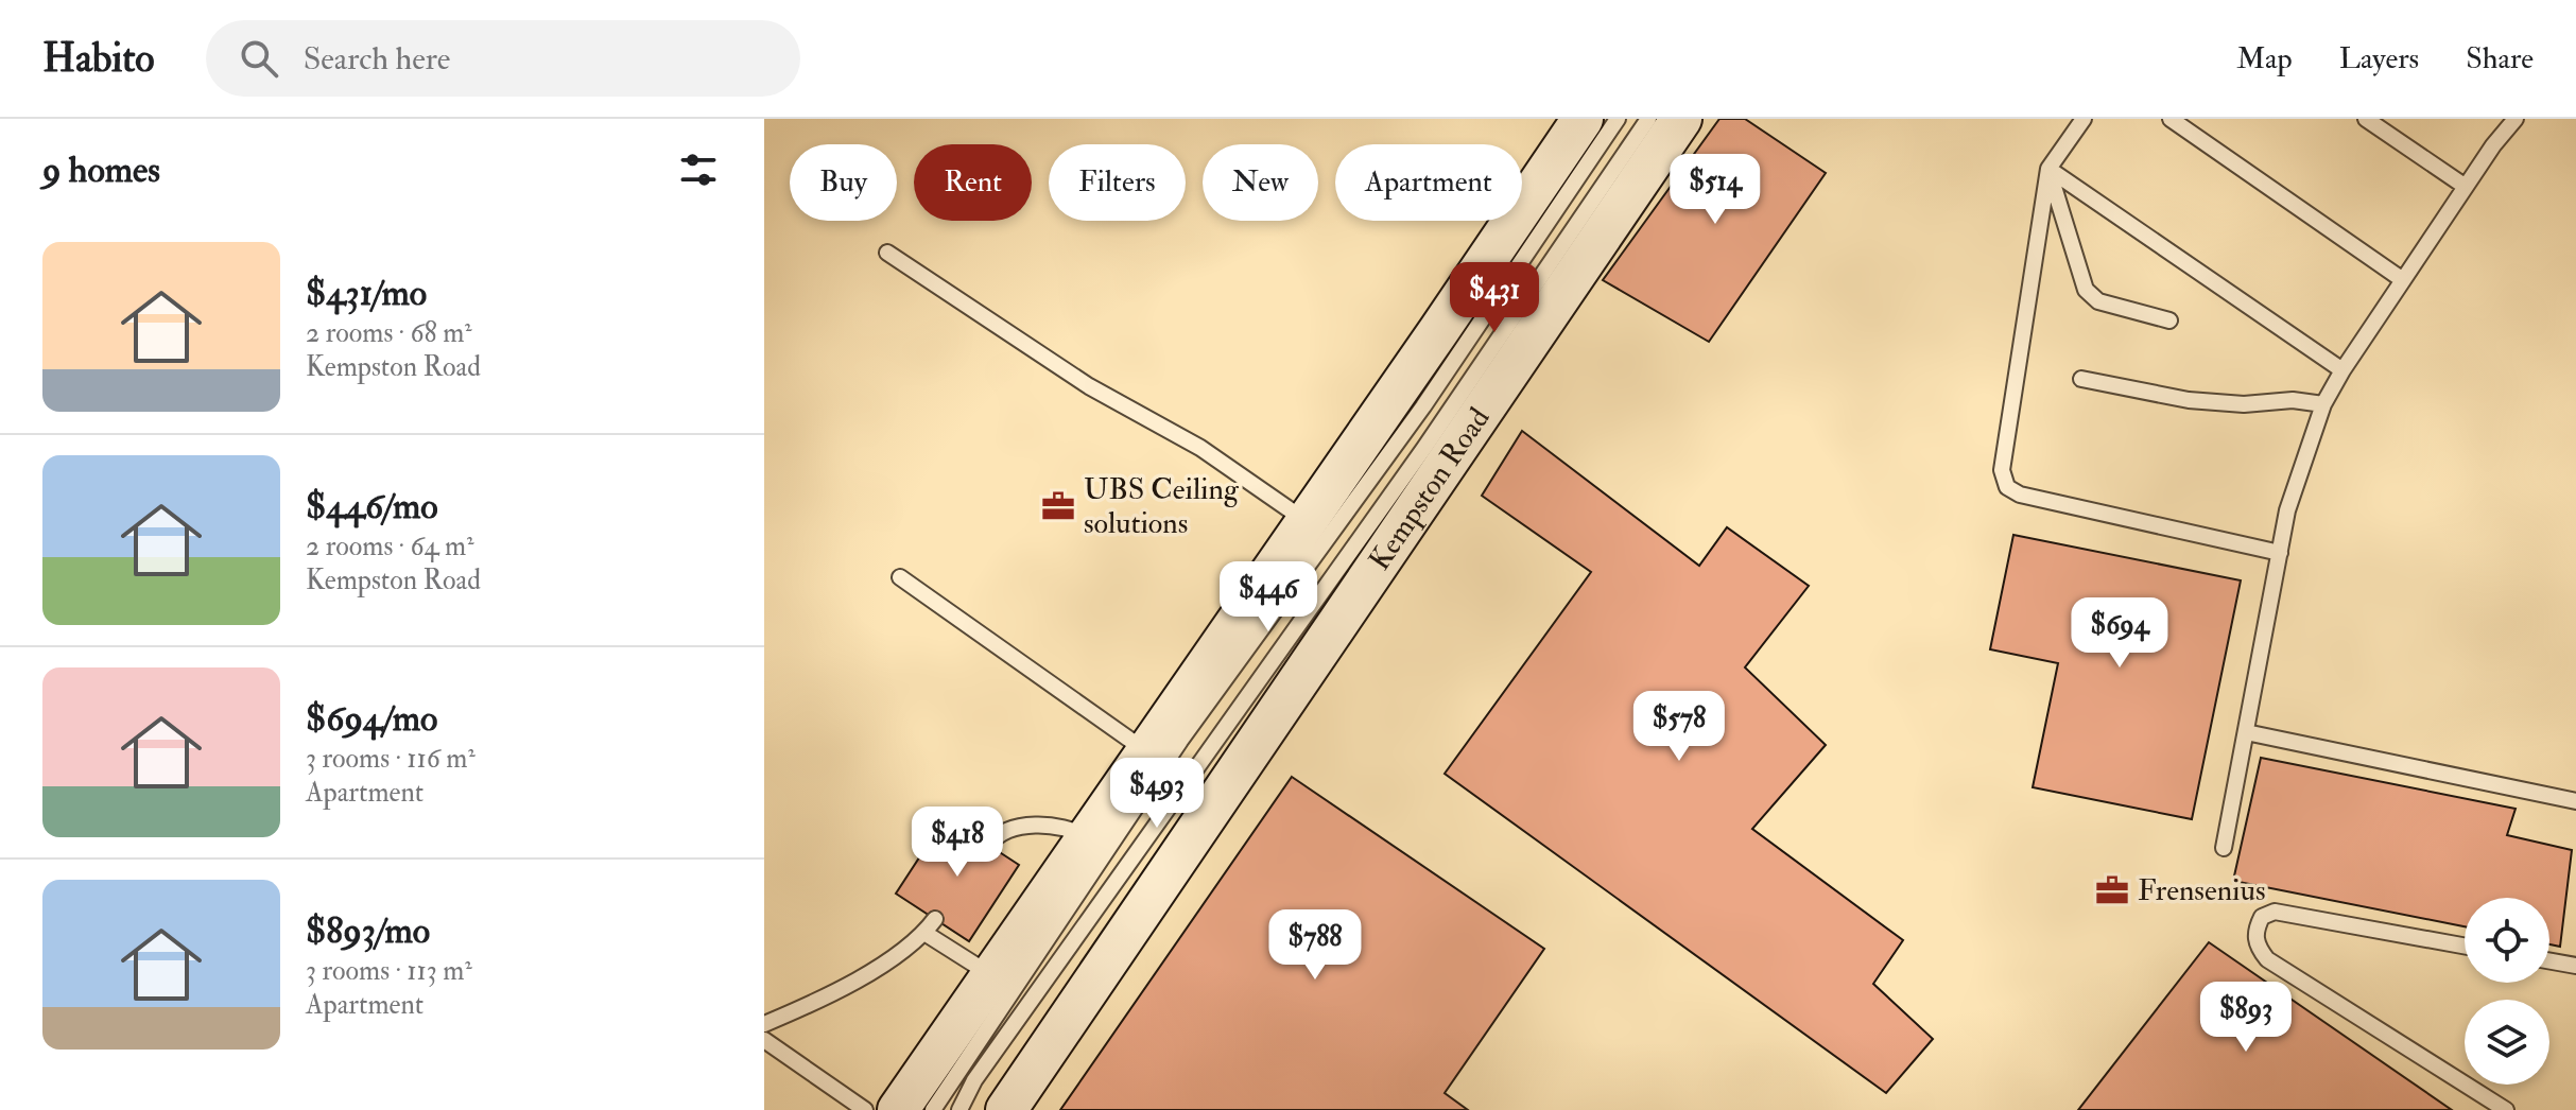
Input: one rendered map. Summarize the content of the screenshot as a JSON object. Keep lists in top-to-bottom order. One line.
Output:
{"streets":{"main road":["Kempston Road"]},"places":{"office":["UBS Ceiling solutions","Frensenius"]},"page":{"header":"Habito","search":"Search here","nav":["Map","Layers","Share"],"heading":"9 homes","chip":["Buy","Rent","Filters","New","Apartment"],"price":["$514","$431","$446","$694","$578","$493","$418","$788","$893"],"list":[{"name":"$431/mo","note":"2 rooms · 68 m² · Kempston Road"},{"name":"$446/mo","note":"2 rooms · 64 m² · Kempston Road"},{"name":"$694/mo","note":"3 rooms · 116 m² · Apartment"},{"name":"$893/mo","note":"3 rooms · 113 m² · Apartment"}]}}
